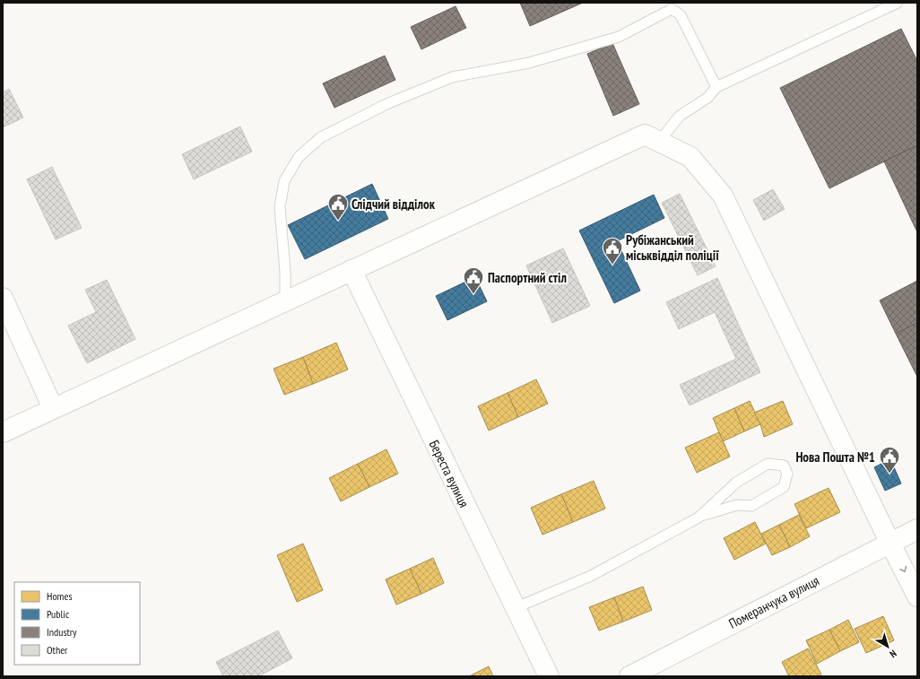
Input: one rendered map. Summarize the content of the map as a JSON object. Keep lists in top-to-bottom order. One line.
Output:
{"streets":{"street":["Береста вулиця","Померанчука вулиця"]},"places":{"public building":["Слідчий відділок","Рубіжанський міськвідділ поліції","Паспортний стіл","Нова Пошта №1"]},"legend":["Homes","Public","Industry","Other"],"north":"bottom right"}
